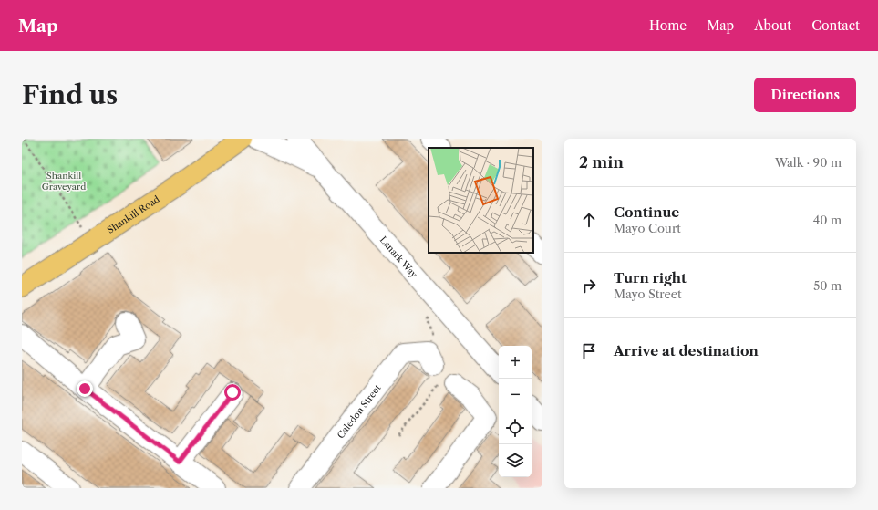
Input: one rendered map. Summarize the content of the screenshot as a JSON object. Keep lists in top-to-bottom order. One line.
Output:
{"streets":{"main road":["Shankill Road"],"street":["Lanark Way","Caledon Street"]},"parks":["Shankill Graveyard"],"page":{"header":"Map","nav":["Home","Map","About","Contact"],"buttons":"Directions","title":"Find us","heading":["2 min","Walk · 90 m"],"list":[["Continue","Mayo Court","40 m"],["Turn right","Mayo Street","50 m"],"Arrive at destination"],"map_buttons":["+","−"]}}
